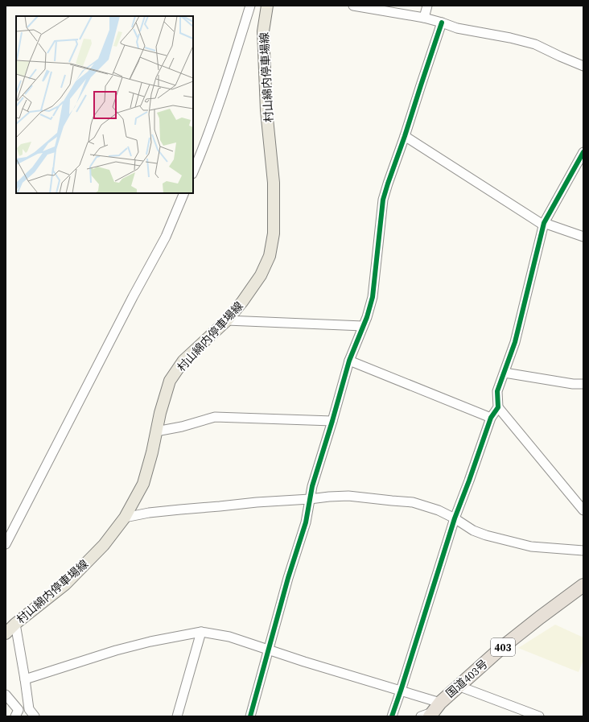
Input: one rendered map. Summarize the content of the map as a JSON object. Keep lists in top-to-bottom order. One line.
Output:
{"streets":{"highway":["403","国道403号"],"main road":["村山綿内停車場線"]}}
